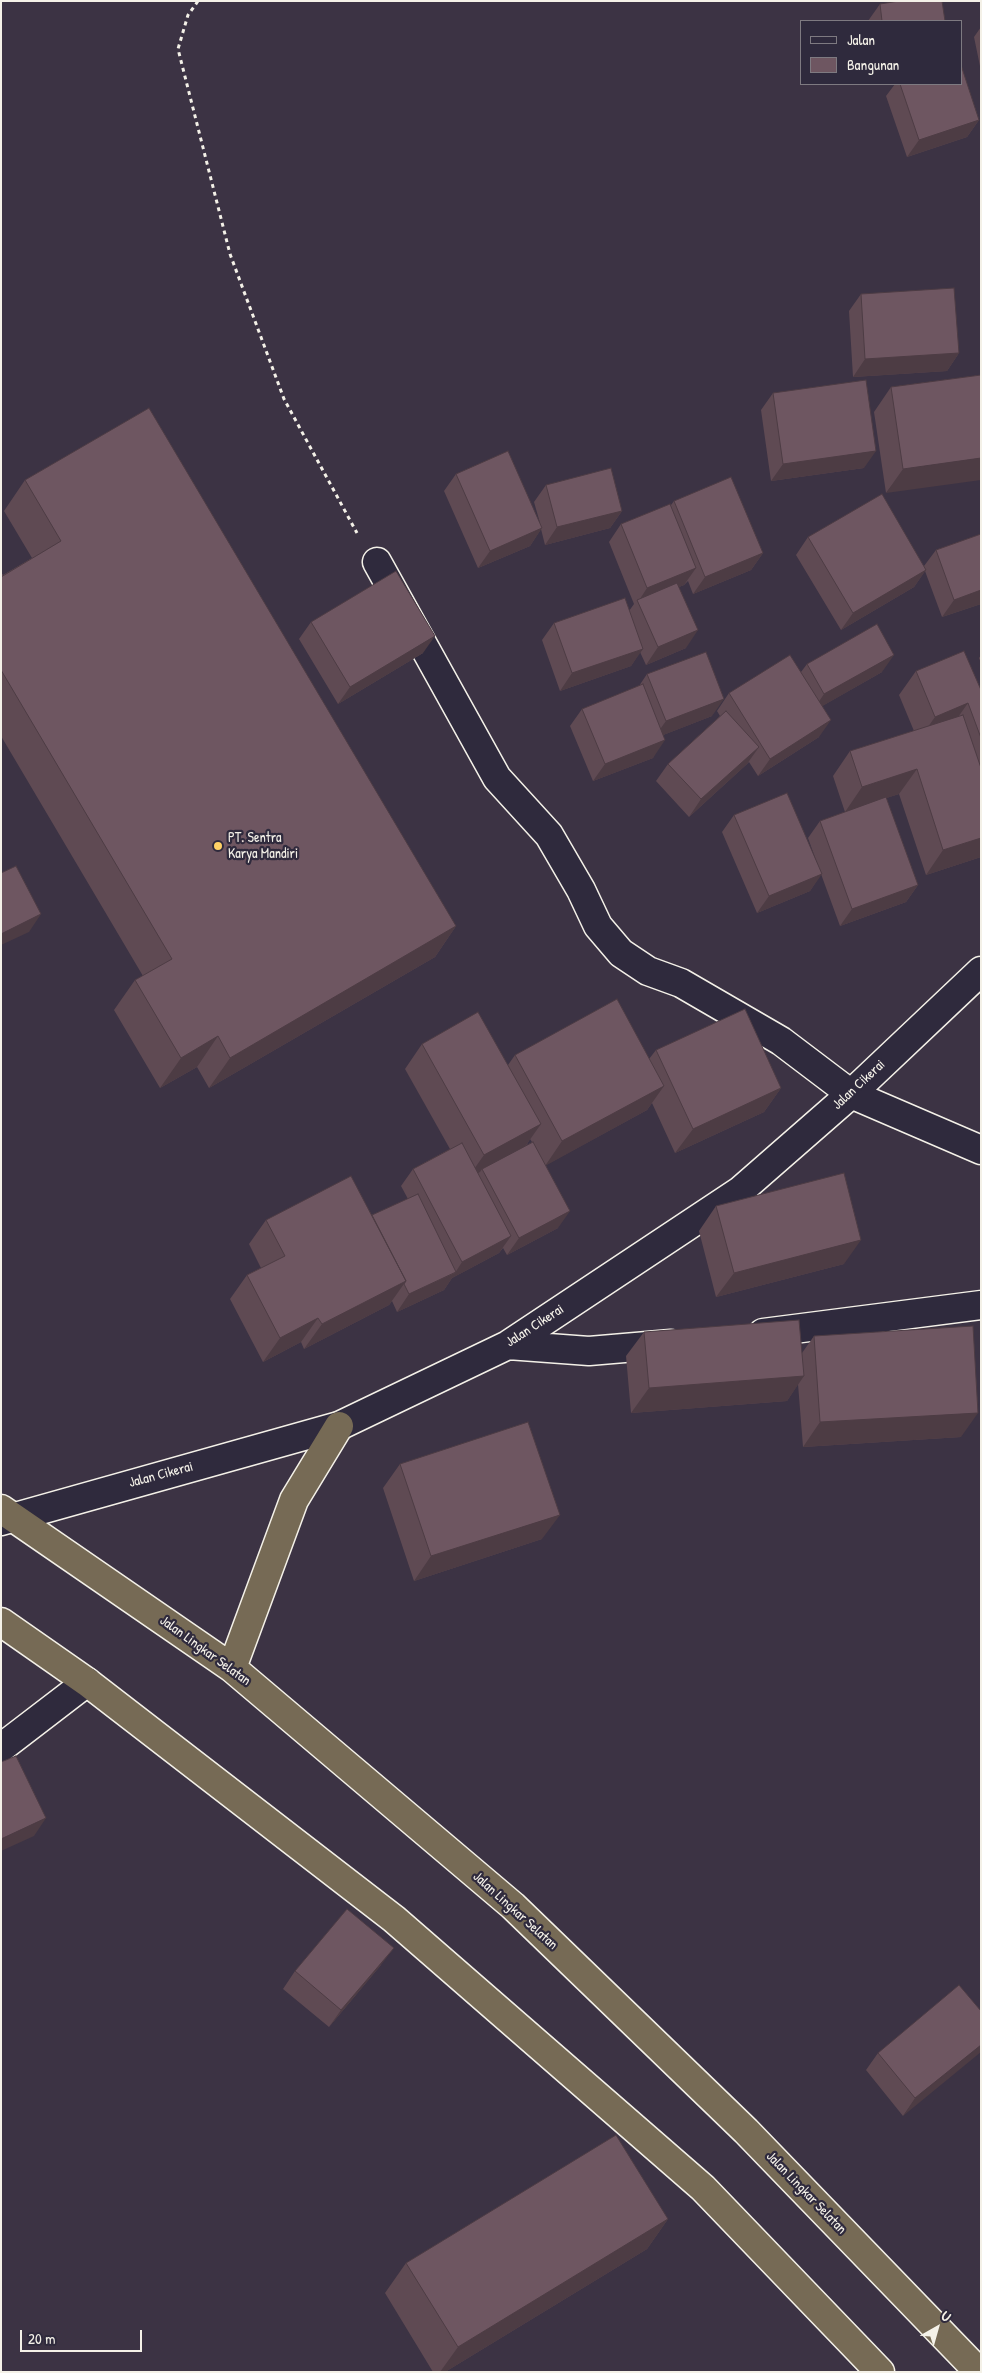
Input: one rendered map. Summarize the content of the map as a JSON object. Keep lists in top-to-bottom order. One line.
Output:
{"streets":{"highway":["Jalan Lingkar Selatan"],"street":["Jalan Cikerai"]},"crossings":[["Jalan Cikerai","Jalan Lingkar Selatan"]],"places":["PT. Sentra Karya Mandiri"],"legend":["Jalan","Bangunan"],"scale_bar":"20 m","north":"top right"}
